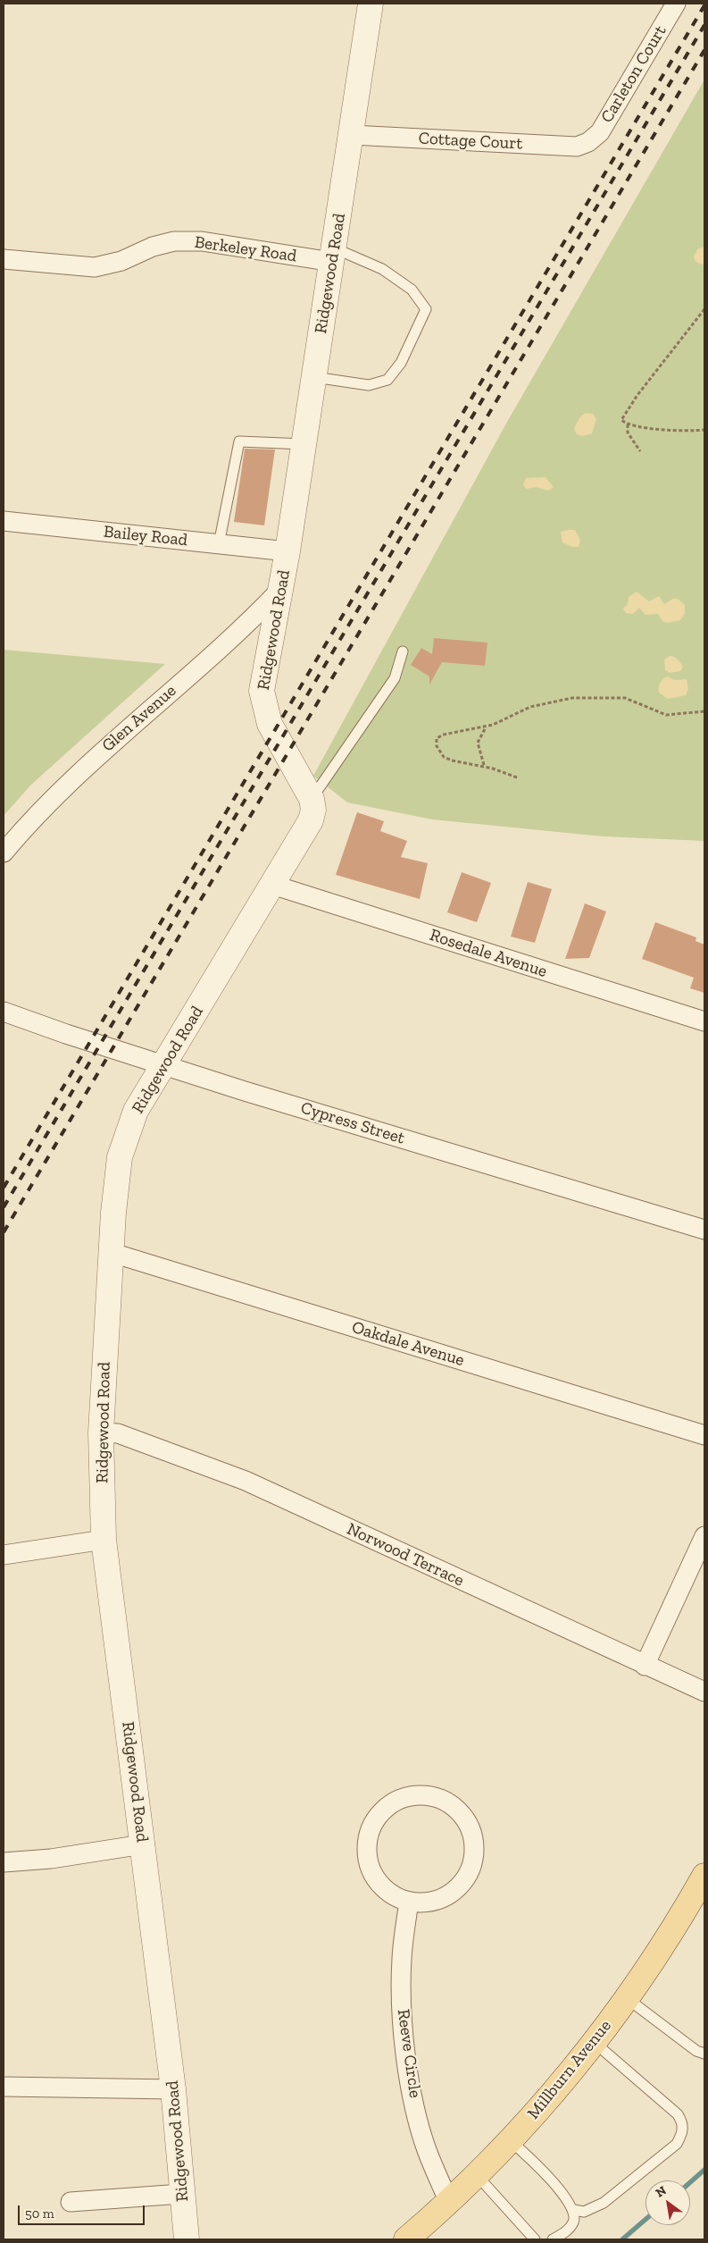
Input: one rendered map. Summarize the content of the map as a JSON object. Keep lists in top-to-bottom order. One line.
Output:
{"streets":{"main road":["Millburn Avenue"],"street":["Carleton Court","Cottage Court","Berkeley Road","Ridgewood Road","Bailey Road","Glen Avenue","Rosedale Avenue","Cypress Street","Oakdale Avenue","Norwood Terrace","Reeve Circle"]},"crossings":[["Carleton Court","Cottage Court"],["Cottage Court","Ridgewood Road"],["Berkeley Road","Ridgewood Road"],["Ridgewood Road","Bailey Road"],["Ridgewood Road","Glen Avenue"],["Ridgewood Road","Rosedale Avenue"],["Ridgewood Road","Cypress Street"],["Ridgewood Road","Oakdale Avenue"],["Ridgewood Road","Norwood Terrace"],["Reeve Circle","Millburn Avenue"]],"scale_bar":"50 m","north":"top left"}
